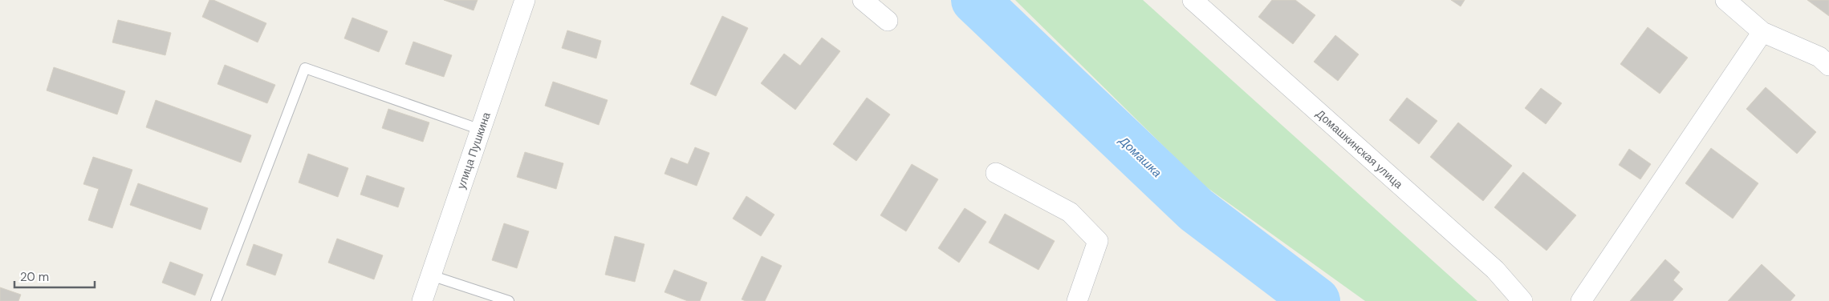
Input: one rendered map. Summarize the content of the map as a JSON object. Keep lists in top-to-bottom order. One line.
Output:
{"streets":{"street":["Домашкинская улица","улица Пушкина"]},"water":["Домашка"],"scale_bar":"20 m"}
